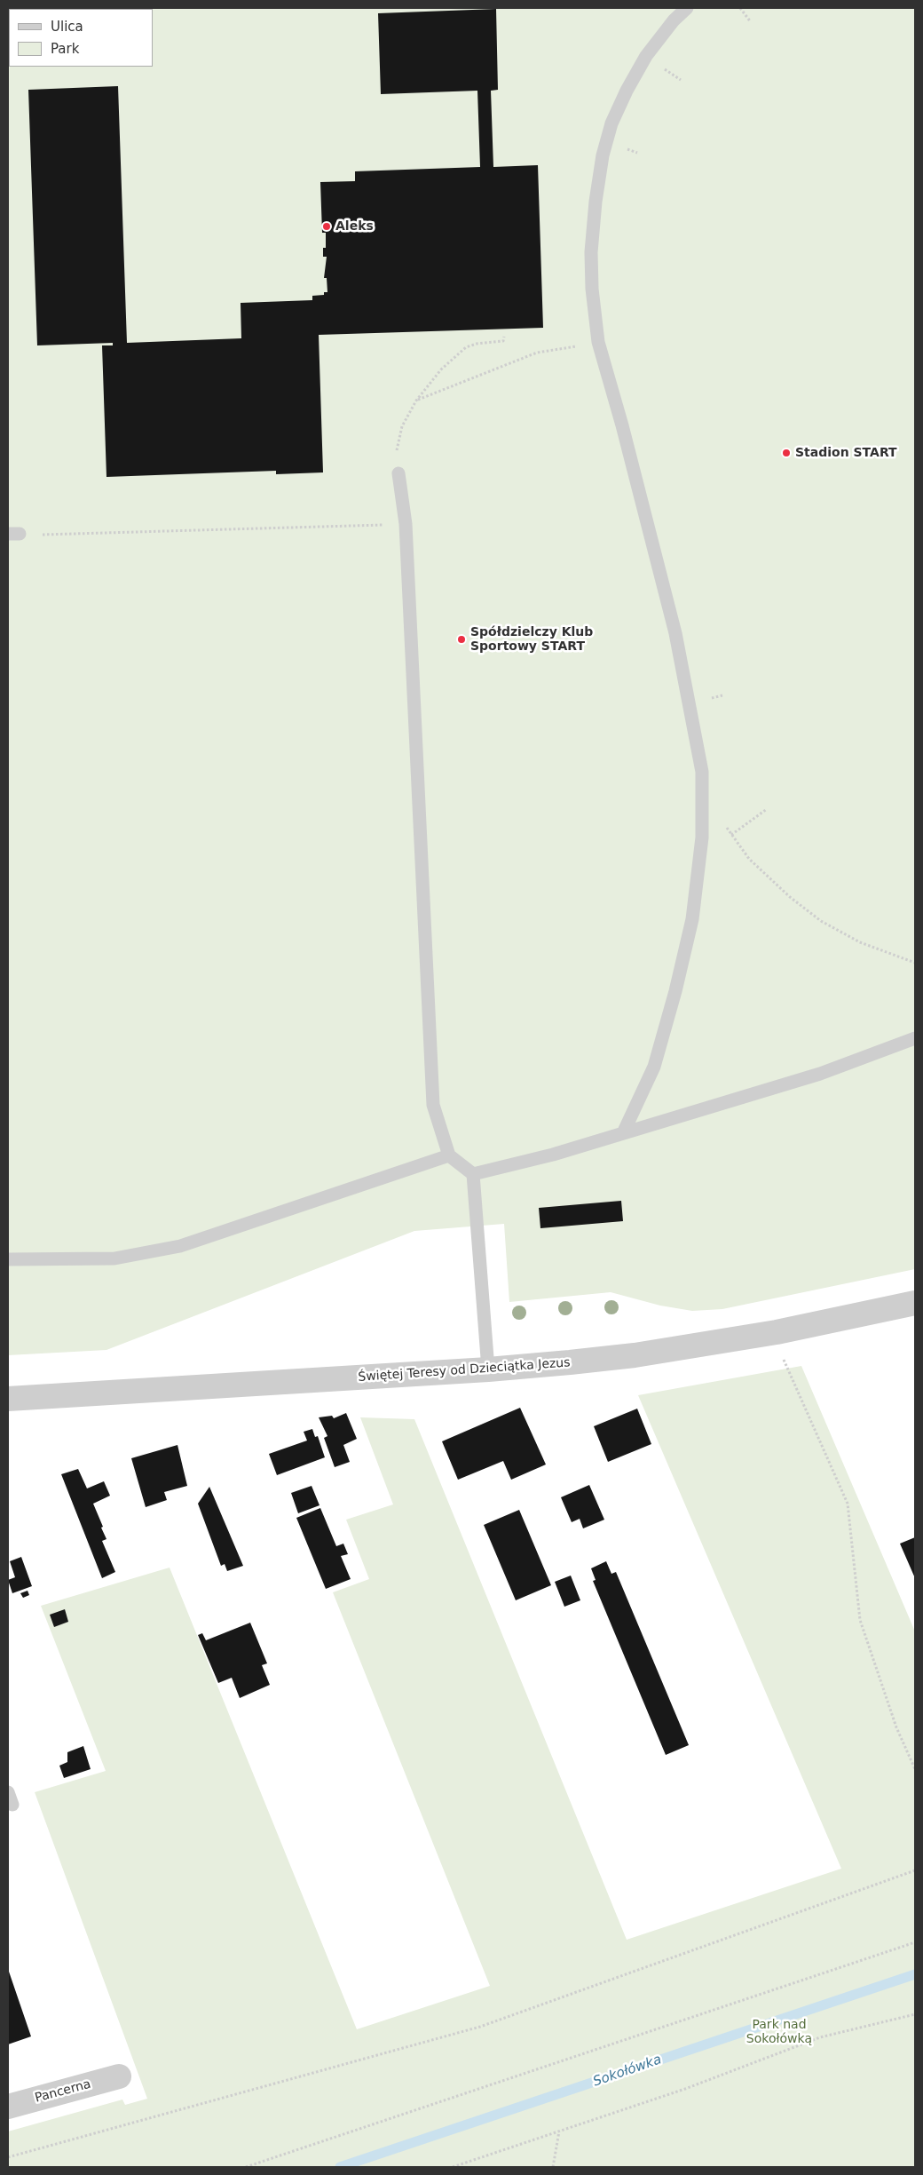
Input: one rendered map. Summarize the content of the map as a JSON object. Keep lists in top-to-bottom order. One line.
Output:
{"streets":{"street":["Świętej Teresy od Dzieciątka Jezus","Pancerna"]},"water":["Sokołówka"],"parks":["Park nad Sokołówką"],"places":["Aleks","Stadion START","Spółdzielczy Klub Sportowy START"],"legend":["Ulica","Park"]}
